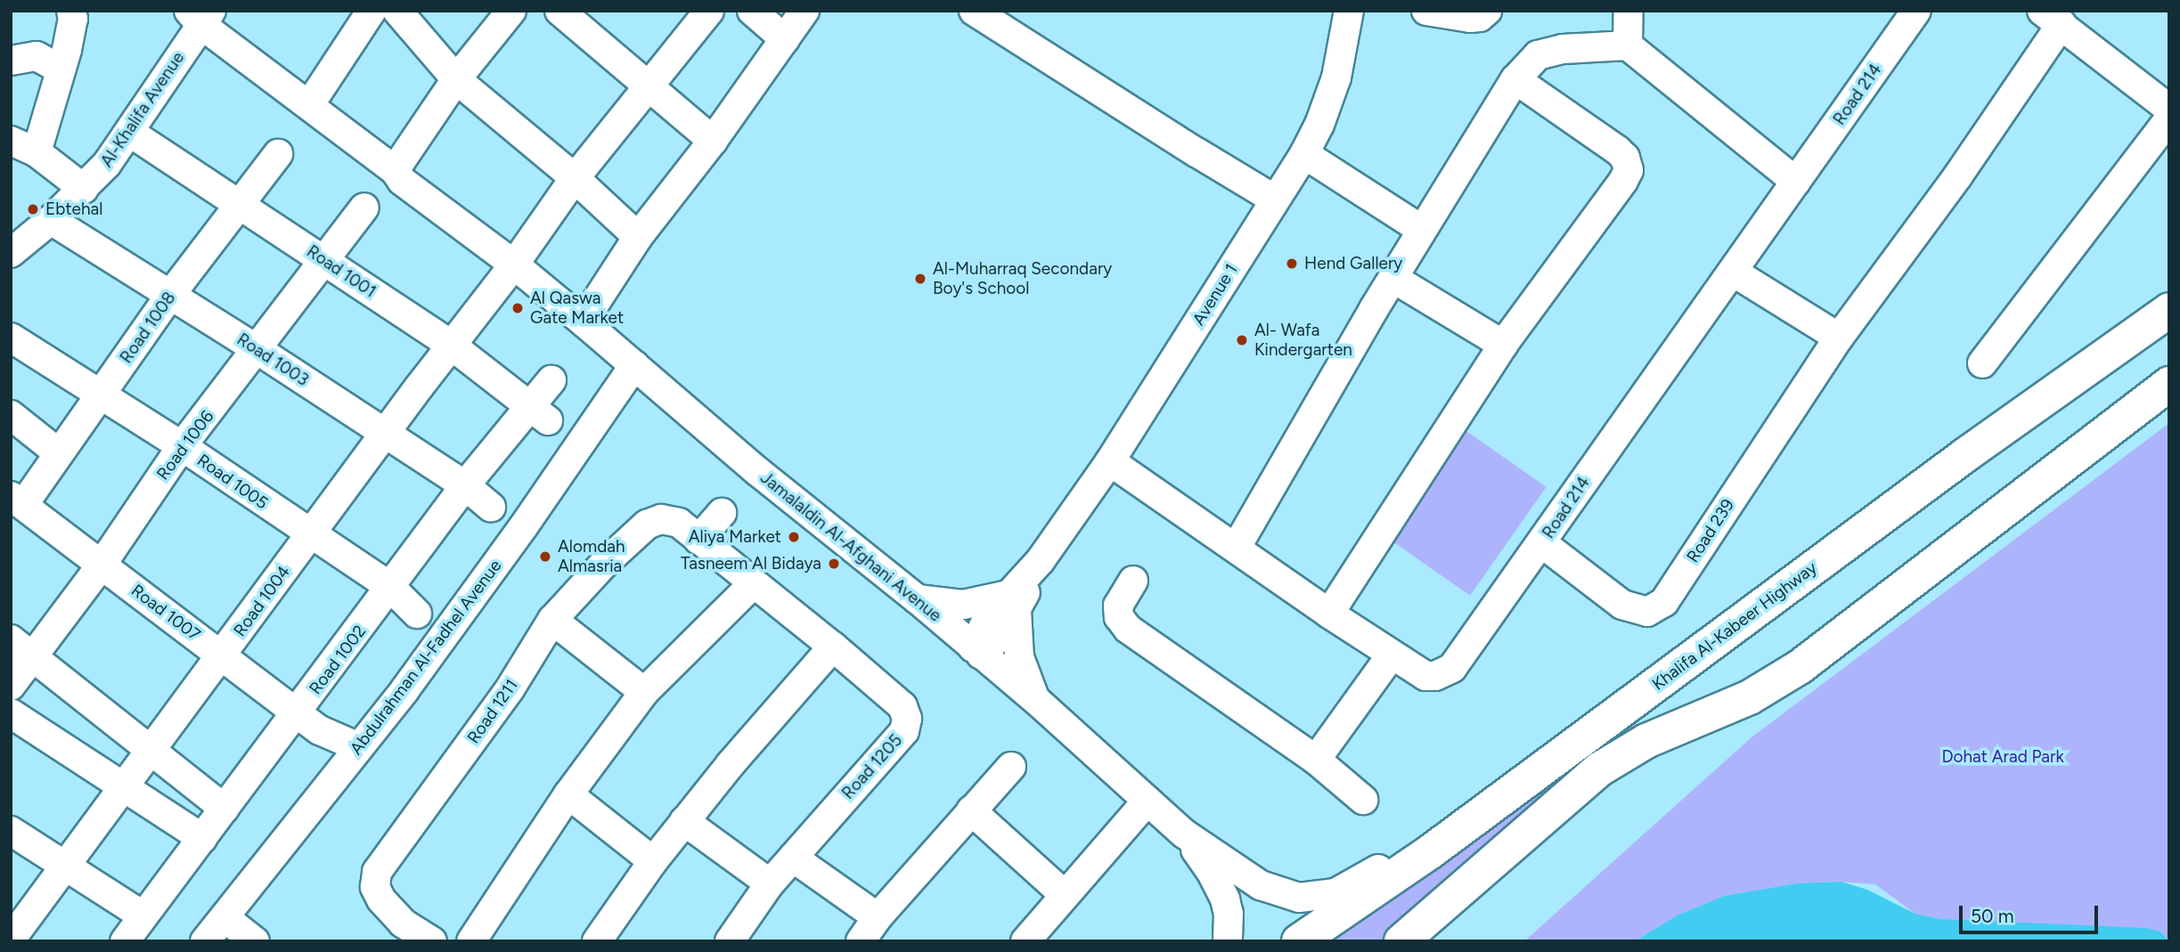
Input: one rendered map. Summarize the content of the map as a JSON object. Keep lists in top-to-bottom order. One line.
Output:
{"streets":{"main road":["Khalifa Al-Kabeer Highway"],"street":["Road 214","Al-Khalifa Avenue","Road 1001","Avenue 1","Road 1008","Road 1003","Road 1006","Road 1005","Road 239","Jamalaldin Al-Afghani Avenue","Road 1004","Road 1007","Abdulrahman Al-Fadhel Avenue","Road 1002","Road 1211","Road 1205"]},"crossings":[["Road 214","Avenue 1"],["Road 214","Road 239"],["Al-Khalifa Avenue","Road 1001"],["Al-Khalifa Avenue","Road 1003"],["Al-Khalifa Avenue","Jamalaldin Al-Afghani Avenue"],["Road 1001","Road 1008"],["Road 1001","Road 1006"],["Road 1001","Road 1004"],["Road 1001","Road 1002"],["Avenue 1","Jamalaldin Al-Afghani Avenue"],["Road 1008","Road 1003"],["Road 1008","Road 1005"],["Road 1008","Road 1007"],["Road 1003","Road 1006"],["Road 1003","Road 1004"],["Road 1003","Road 1002"],["Road 1006","Road 1005"],["Road 1006","Road 1007"],["Road 1005","Road 1004"],["Road 1005","Road 1002"],["Jamalaldin Al-Afghani Avenue","Road 1004"],["Jamalaldin Al-Afghani Avenue","Khalifa Al-Kabeer Highway"],["Jamalaldin Al-Afghani Avenue","Abdulrahman Al-Fadhel Avenue"],["Road 1004","Road 1007"],["Road 1007","Abdulrahman Al-Fadhel Avenue"],["Road 1007","Road 1002"],["Road 1211","Road 1205"]],"parks":["Dohat Arad Park"],"places":["Ebtehal","Hend Gallery","Al-Muharraq Secondary Boy's School","Al Qaswa Gate Market","Al- Wafa Kindergarten","Aliya Market","Alomdah Almasria","Tasneem Al Bidaya"],"scale_bar":"50 m"}
